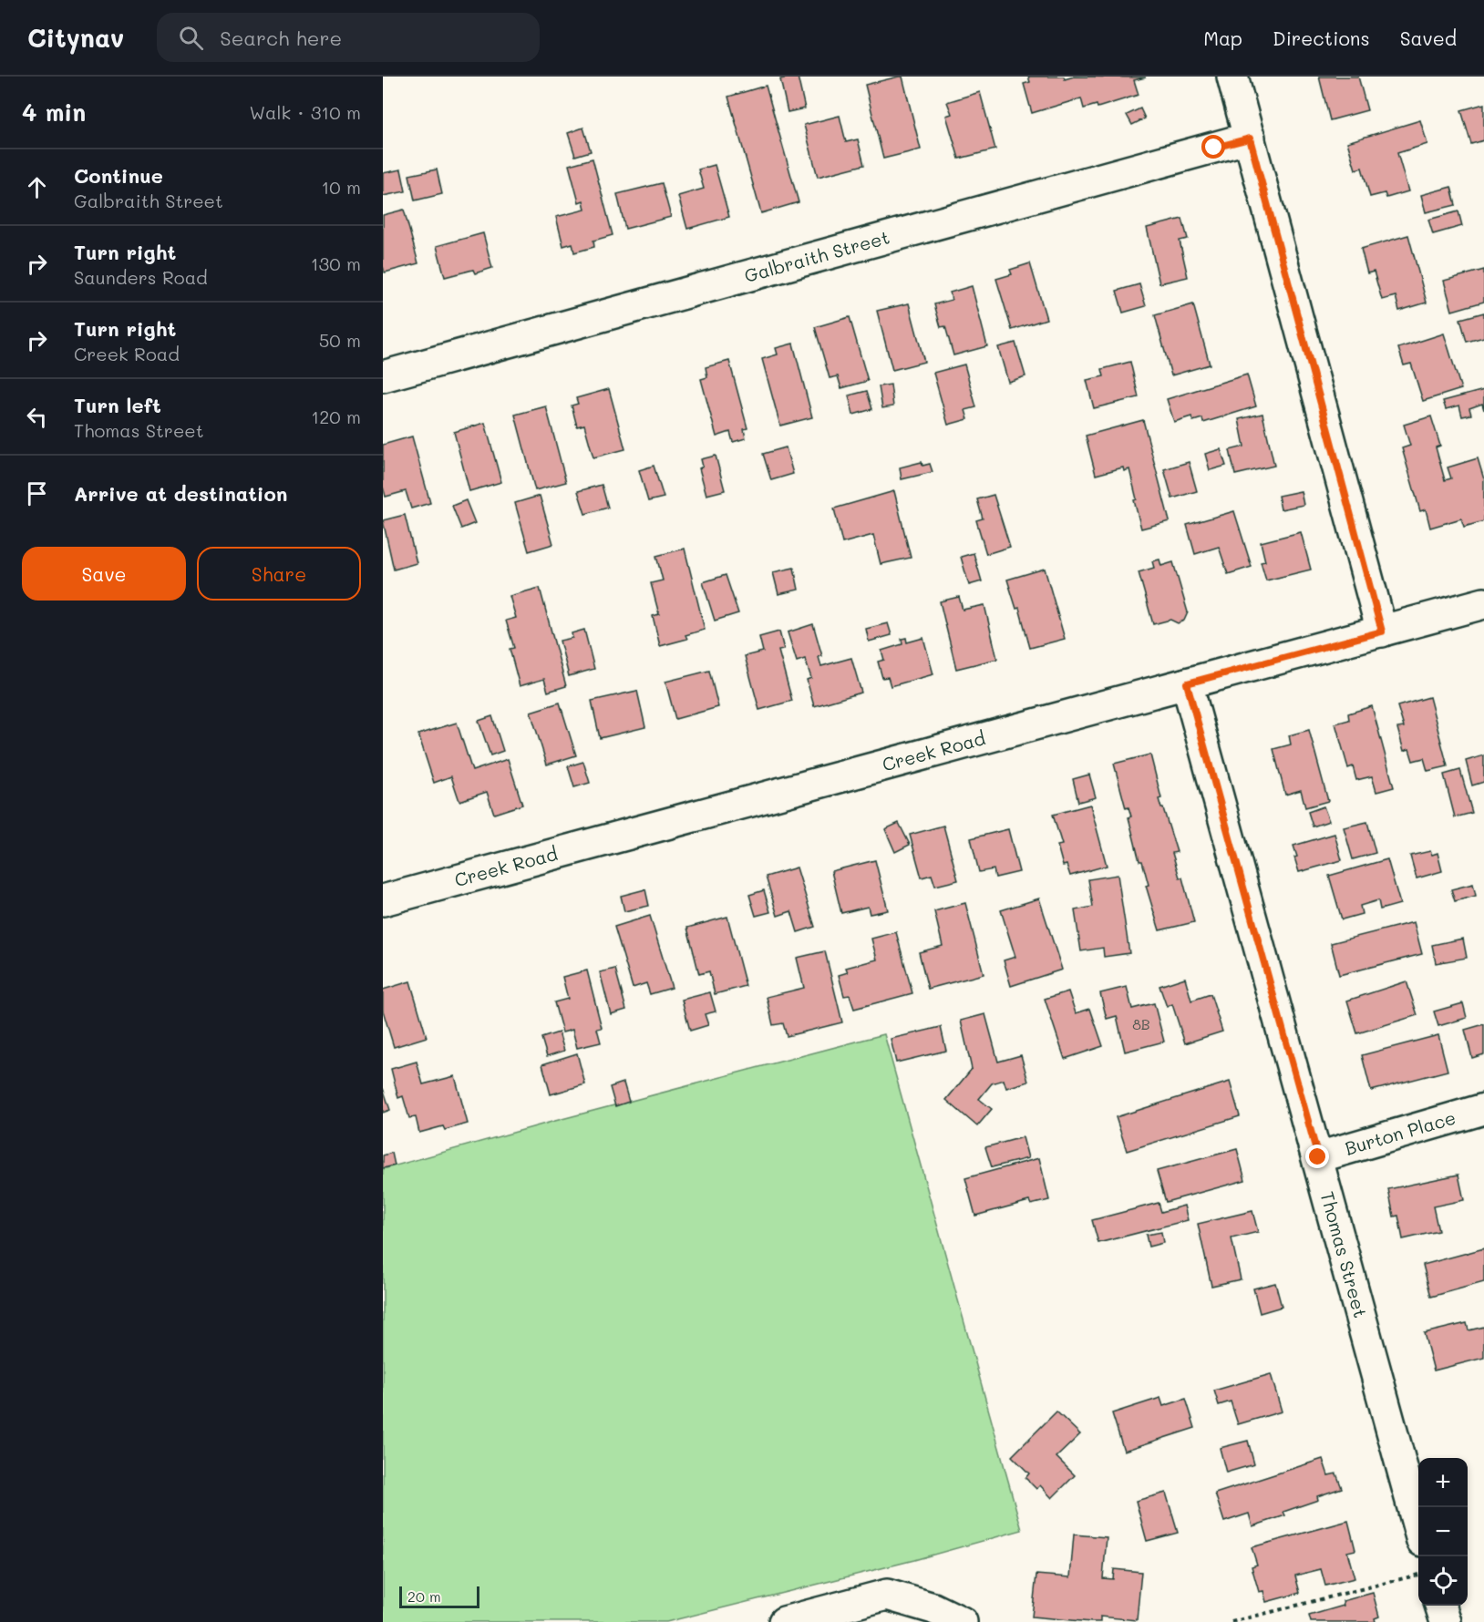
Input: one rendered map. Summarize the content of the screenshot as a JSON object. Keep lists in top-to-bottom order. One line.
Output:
{"streets":{"street":["Galbraith Street","Creek Road","Burton Place","Thomas Street"]},"crossings":[["Creek Road","Thomas Street"],["Burton Place","Thomas Street"]],"house_numbers":["8B"],"scale_bar":"20 m","page":{"header":"Citynav","search":"Search here","nav":["Map","Directions","Saved"],"heading":["4 min","Walk · 310 m"],"list":[["Continue","Galbraith Street","10 m"],["Turn right","Saunders Road","130 m"],["Turn right","Creek Road","50 m"],["Turn left","Thomas Street","120 m"],"Arrive at destination"],"buttons":["Save","Share"],"map_buttons":["+","−"],"scale":"20 m"}}
